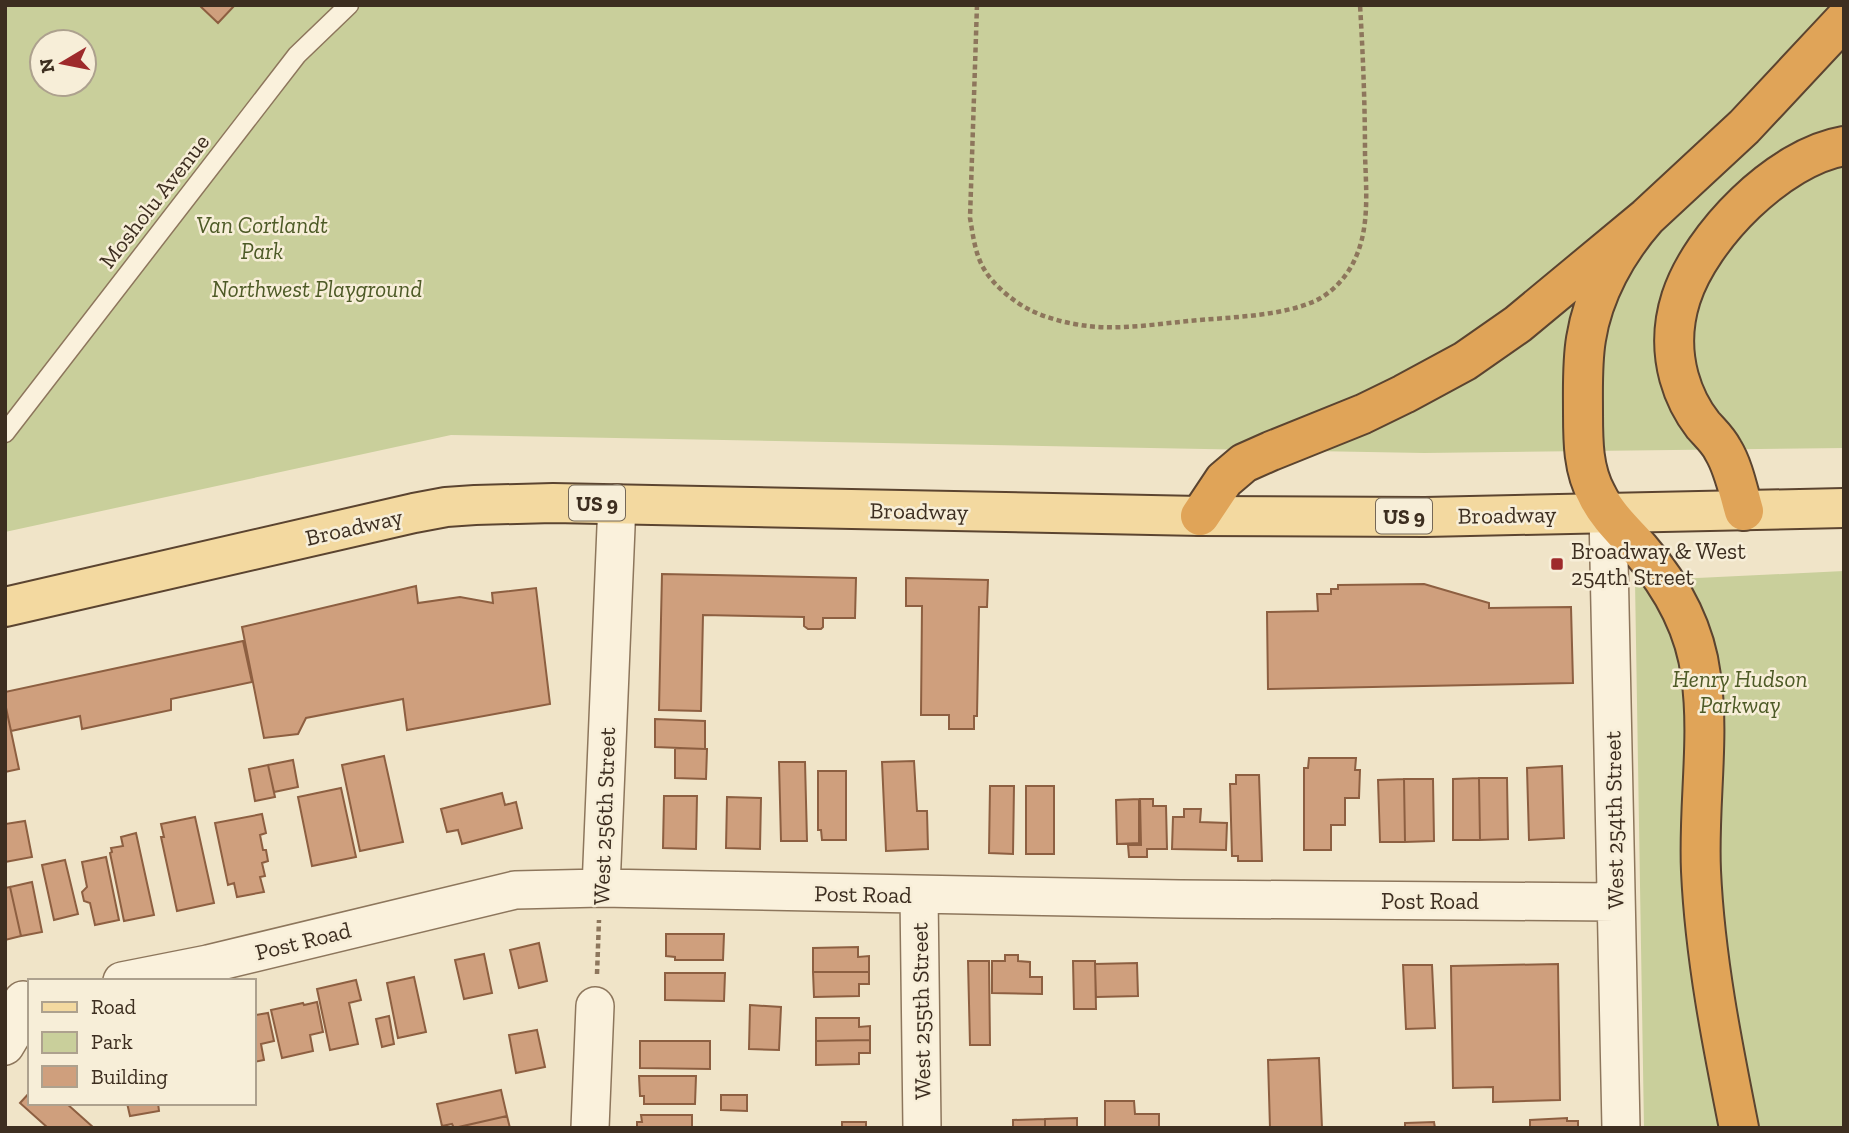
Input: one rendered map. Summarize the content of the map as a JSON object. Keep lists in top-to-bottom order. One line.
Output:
{"streets":{"main road":["US 9","Broadway"],"street":["West 256th Street","West 254th Street","Post Road","West 255th Street"],"lane":["Mosholu Avenue"]},"crossings":[["Broadway","West 256th Street"],["Broadway","West 254th Street"],["West 256th Street","Post Road"],["West 254th Street","Post Road"],["Post Road","West 255th Street"]],"parks":["Van Cortlandt Park","Northwest Playground","Henry Hudson Parkway"],"places":{"transit":["Broadway & West 254th Street"]},"legend":["Road","Park","Building"],"north":"left"}
